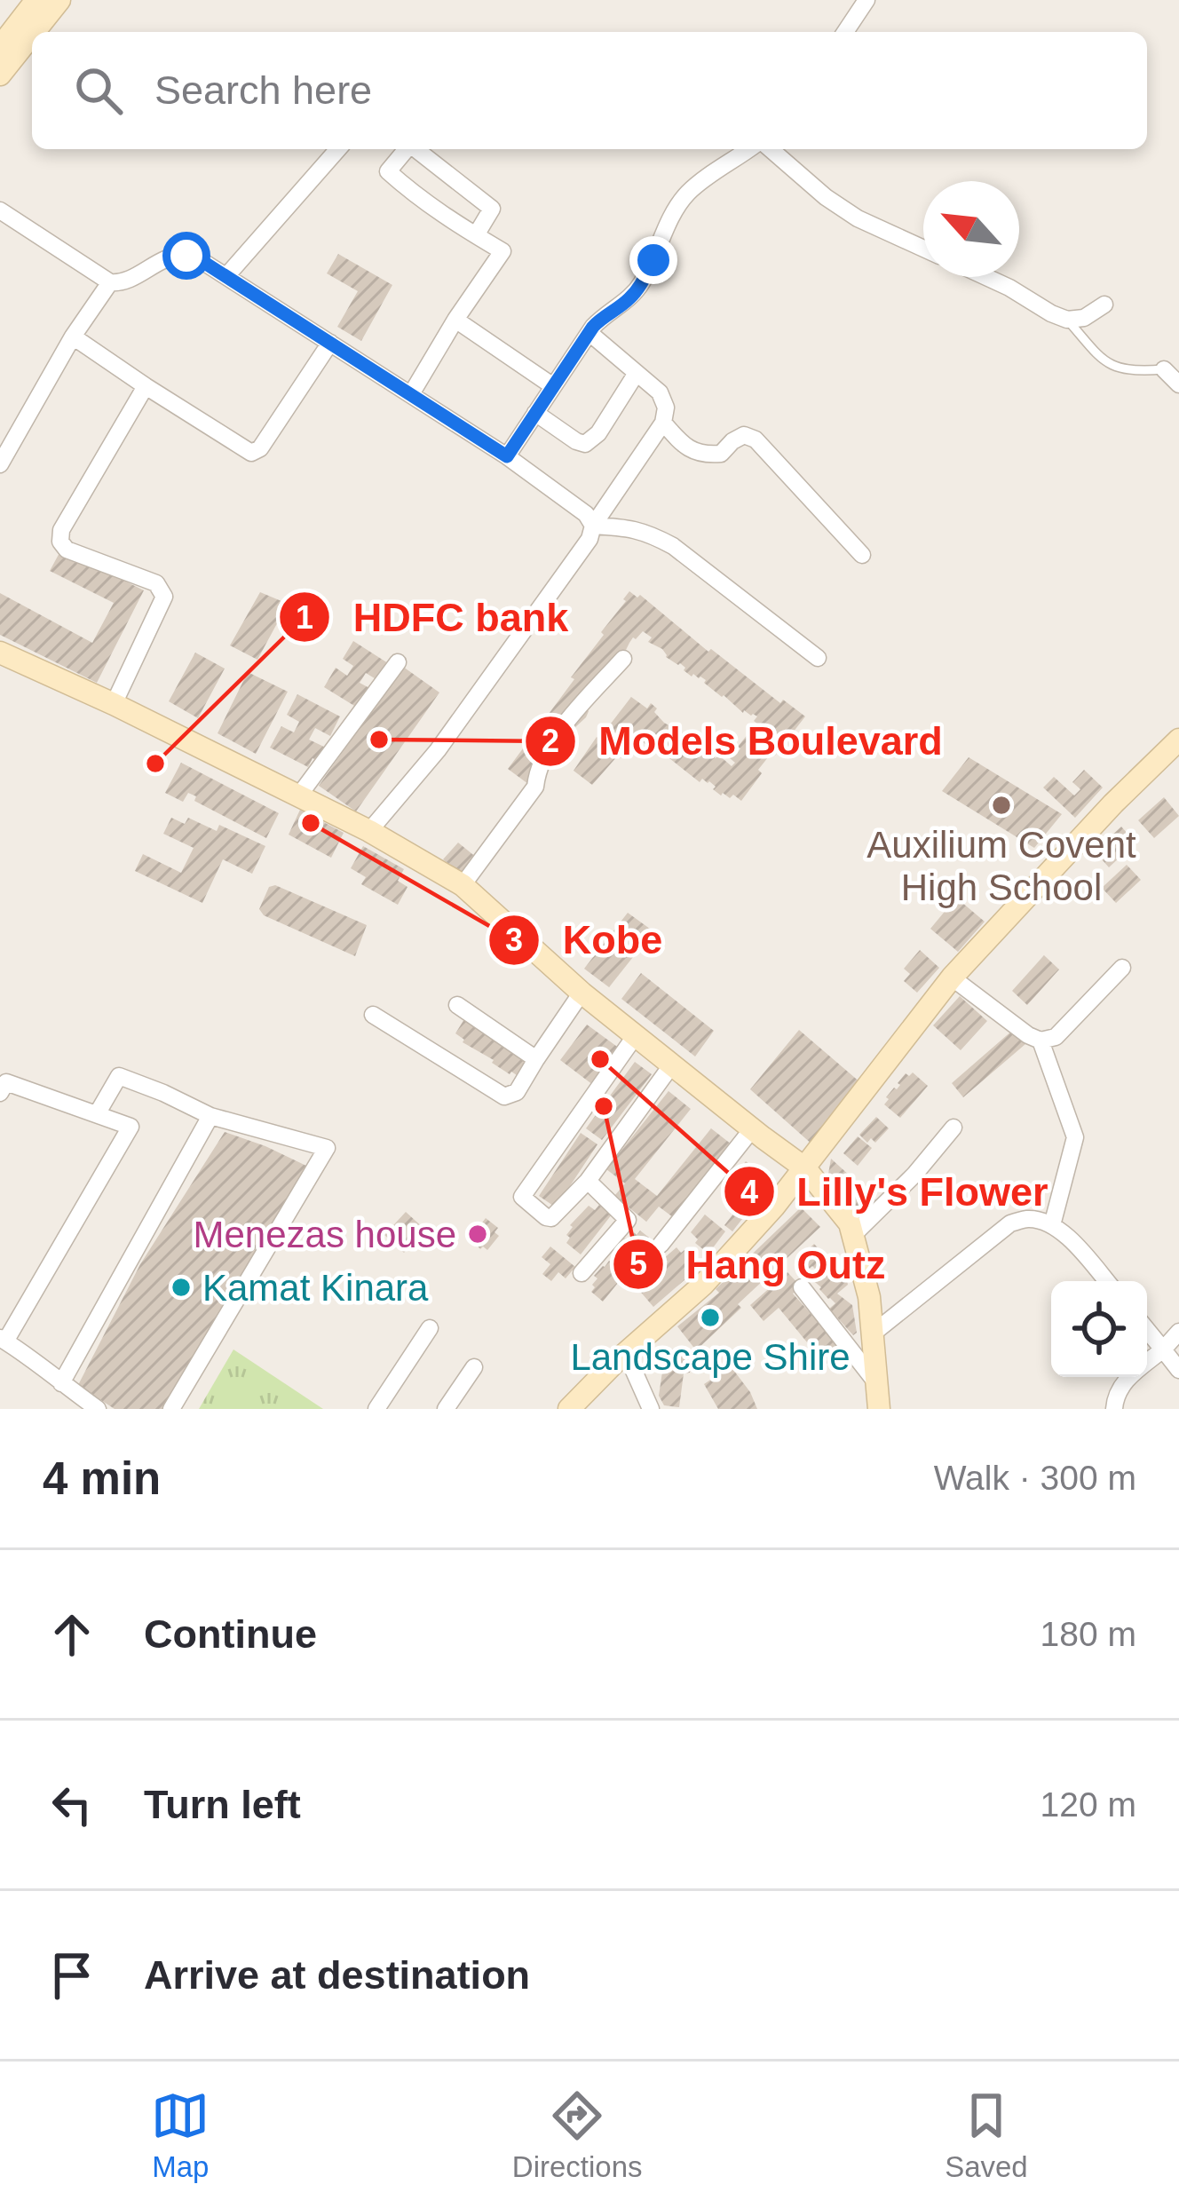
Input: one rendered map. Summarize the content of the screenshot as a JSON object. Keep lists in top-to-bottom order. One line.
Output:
{"places":["Models Boulevard","HDFC bank","Auxilium Covent High School","Kobe","Lilly's Flower","Hang Outz","Menezas house","Kamat Kinara","Landscape Shire"],"north":"top left","page":{"search":"Search here","heading":["4 min","Walk · 300 m"],"list":[["Continue","180 m"],["Turn left","120 m"],"Arrive at destination"],"nav":["Map","Directions","Saved"]}}
